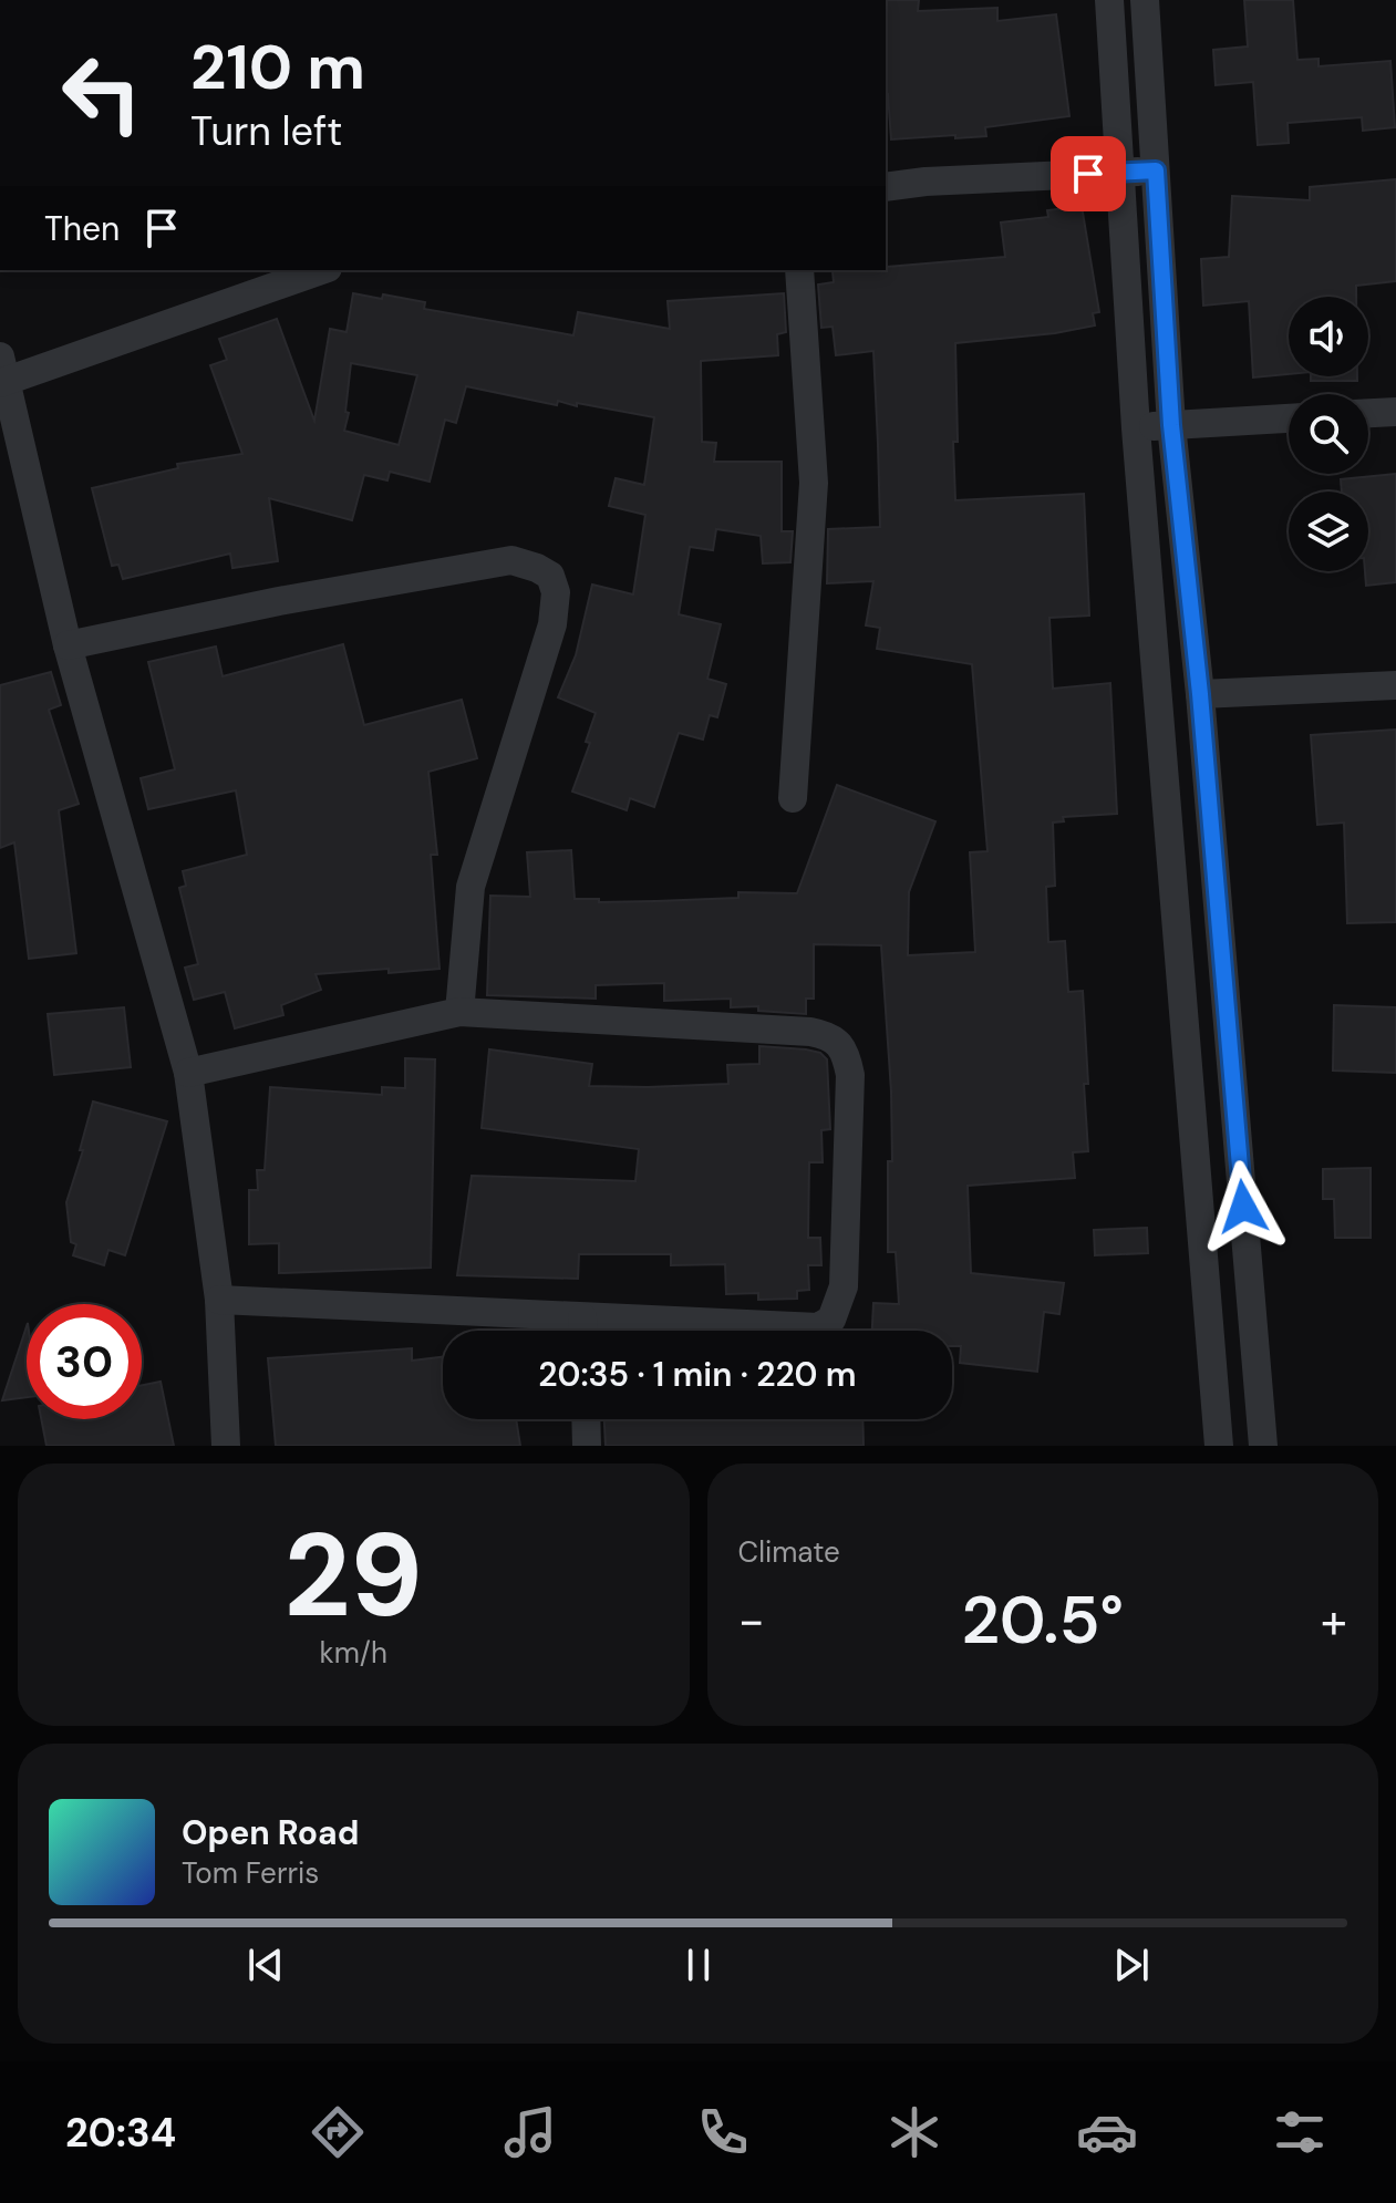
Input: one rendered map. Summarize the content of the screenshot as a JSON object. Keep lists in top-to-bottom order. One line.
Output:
{"page":{"turn":["210 m","Turn left"],"then":"Then","limit":"30","trip":"20:35 · 1 min · 220 m","tile":[["29","km/h"],"Climate"],"heat":["−","20.5°","+"],"song":["Open Road","Tom Ferris"],"tabs":"20:34"}}
